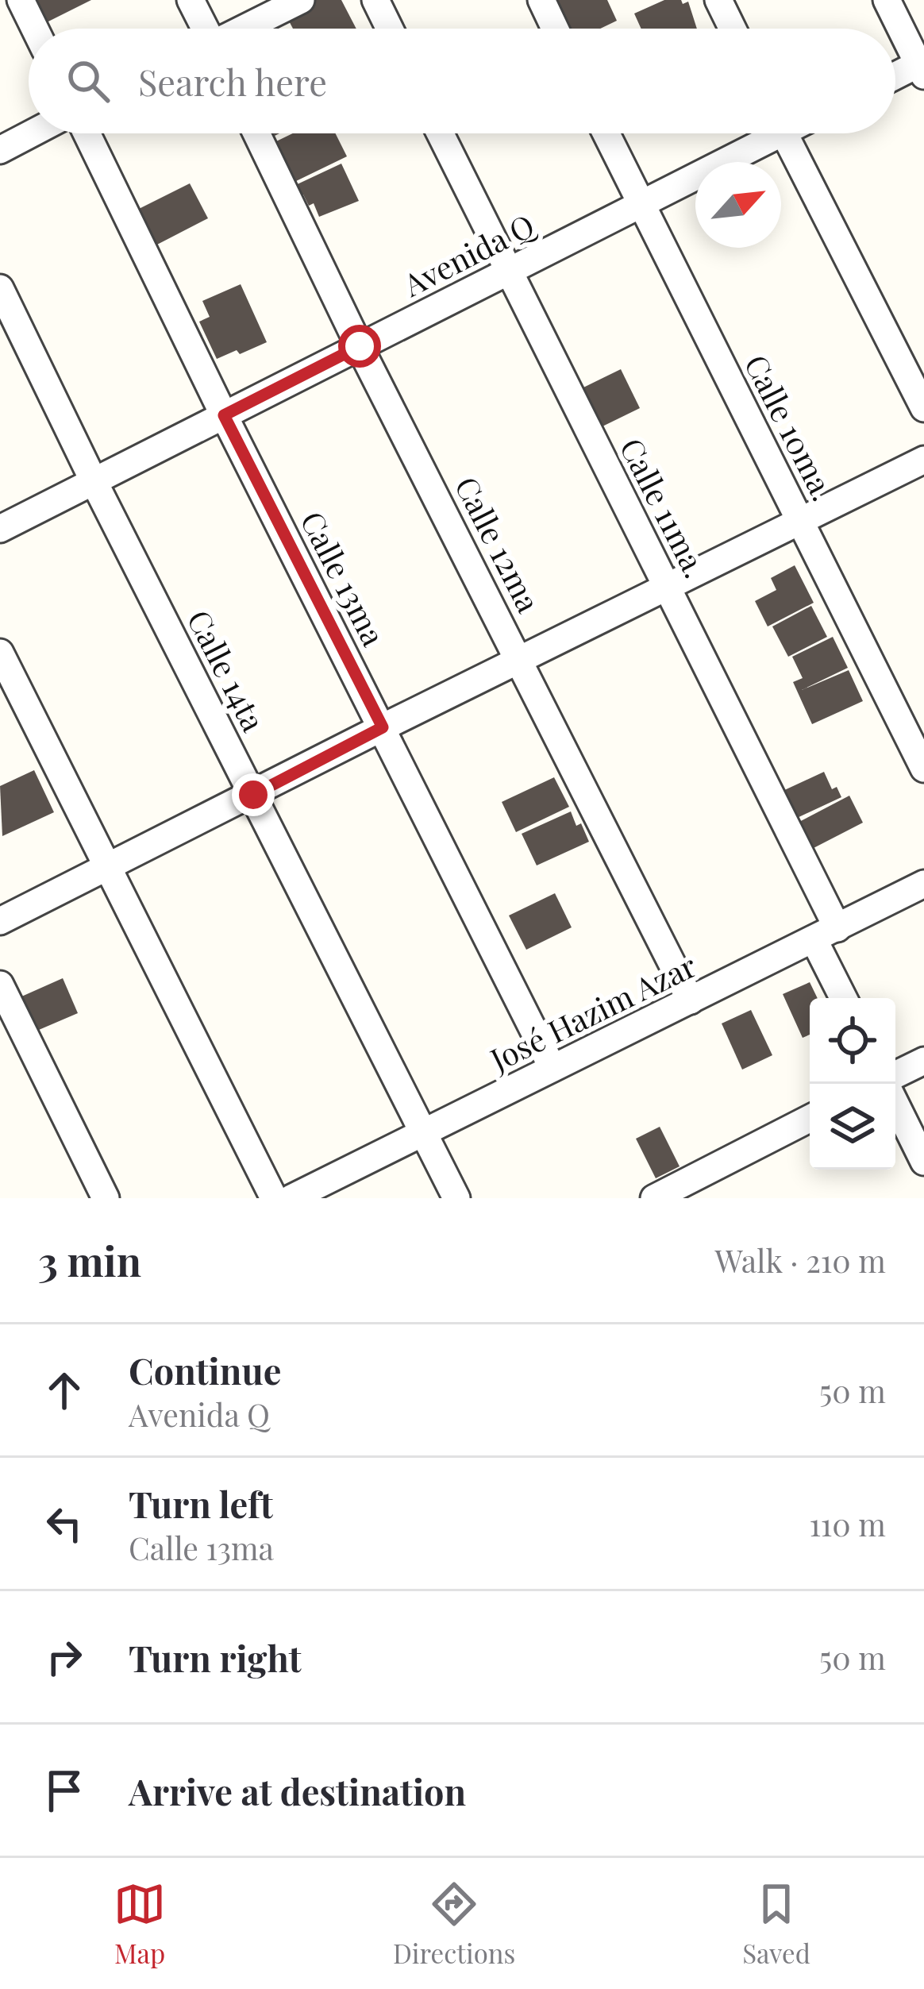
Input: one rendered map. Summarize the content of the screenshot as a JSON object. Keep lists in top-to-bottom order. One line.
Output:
{"streets":{"street":["Avenida Q","Calle 10ma.","Calle 11ma.","Calle 12ma","Calle 13ma","Calle 14ta","José Hazim Azar"]},"crossings":[["Avenida Q","Calle 10ma."],["Avenida Q","Calle 11ma."],["Avenida Q","Calle 12ma"],["Avenida Q","Calle 13ma"],["Avenida Q","Calle 14ta"],["Calle 11ma.","José Hazim Azar"],["Calle 12ma","José Hazim Azar"],["Calle 13ma","José Hazim Azar"],["Calle 14ta","José Hazim Azar"]],"north":"top right","page":{"search":"Search here","heading":["3 min","Walk · 210 m"],"list":[["Continue","Avenida Q","50 m"],["Turn left","Calle 13ma","110 m"],["Turn right","50 m"],"Arrive at destination"],"nav":["Map","Directions","Saved"]}}
